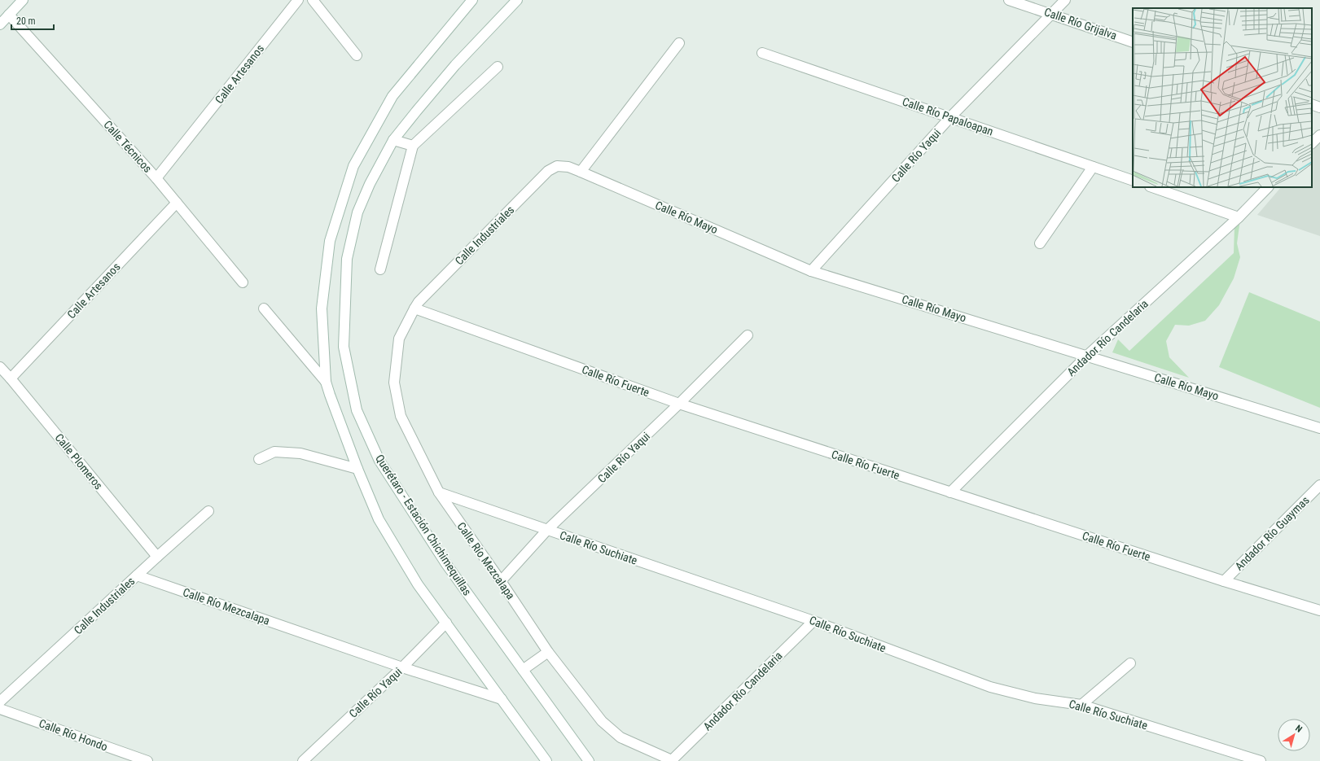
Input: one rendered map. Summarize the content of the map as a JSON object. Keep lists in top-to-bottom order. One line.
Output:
{"streets":{"street":["Calle Río Grijalva","Calle Artesanos","Calle Río Papaloapan","Calle Técnicos","Calle Río Yaqui","Calle Río Mayo","Calle Industriales","Andador Río Candelaria","Calle Río Fuerte","Calle Plomeros","Querétaro - Estación Chichimequillas","Andador Río Guaymas","Calle Río Suchiate","Calle Río Mezcalapa","Calle Río Hondo"]},"crossings":[["Calle Río Grijalva","Calle Río Yaqui"],["Calle Artesanos","Calle Técnicos"],["Calle Artesanos","Calle Plomeros"],["Calle Río Papaloapan","Calle Río Yaqui"],["Calle Río Yaqui","Calle Río Mayo"],["Calle Río Yaqui","Calle Río Fuerte"],["Calle Río Yaqui","Calle Río Suchiate"],["Calle Río Yaqui","Calle Río Mezcalapa"],["Calle Río Mayo","Calle Industriales"],["Calle Río Mayo","Andador Río Candelaria"],["Calle Industriales","Calle Río Fuerte"],["Calle Industriales","Calle Plomeros"],["Calle Industriales","Calle Río Mezcalapa"],["Andador Río Candelaria","Calle Río Fuerte"],["Andador Río Candelaria","Calle Río Suchiate"],["Andador Río Candelaria","Calle Río Mezcalapa"],["Calle Río Fuerte","Andador Río Guaymas"],["Calle Río Fuerte","Calle Río Mezcalapa"],["Calle Río Suchiate","Calle Río Mezcalapa"]],"scale_bar":"20 m","north":"top right"}
